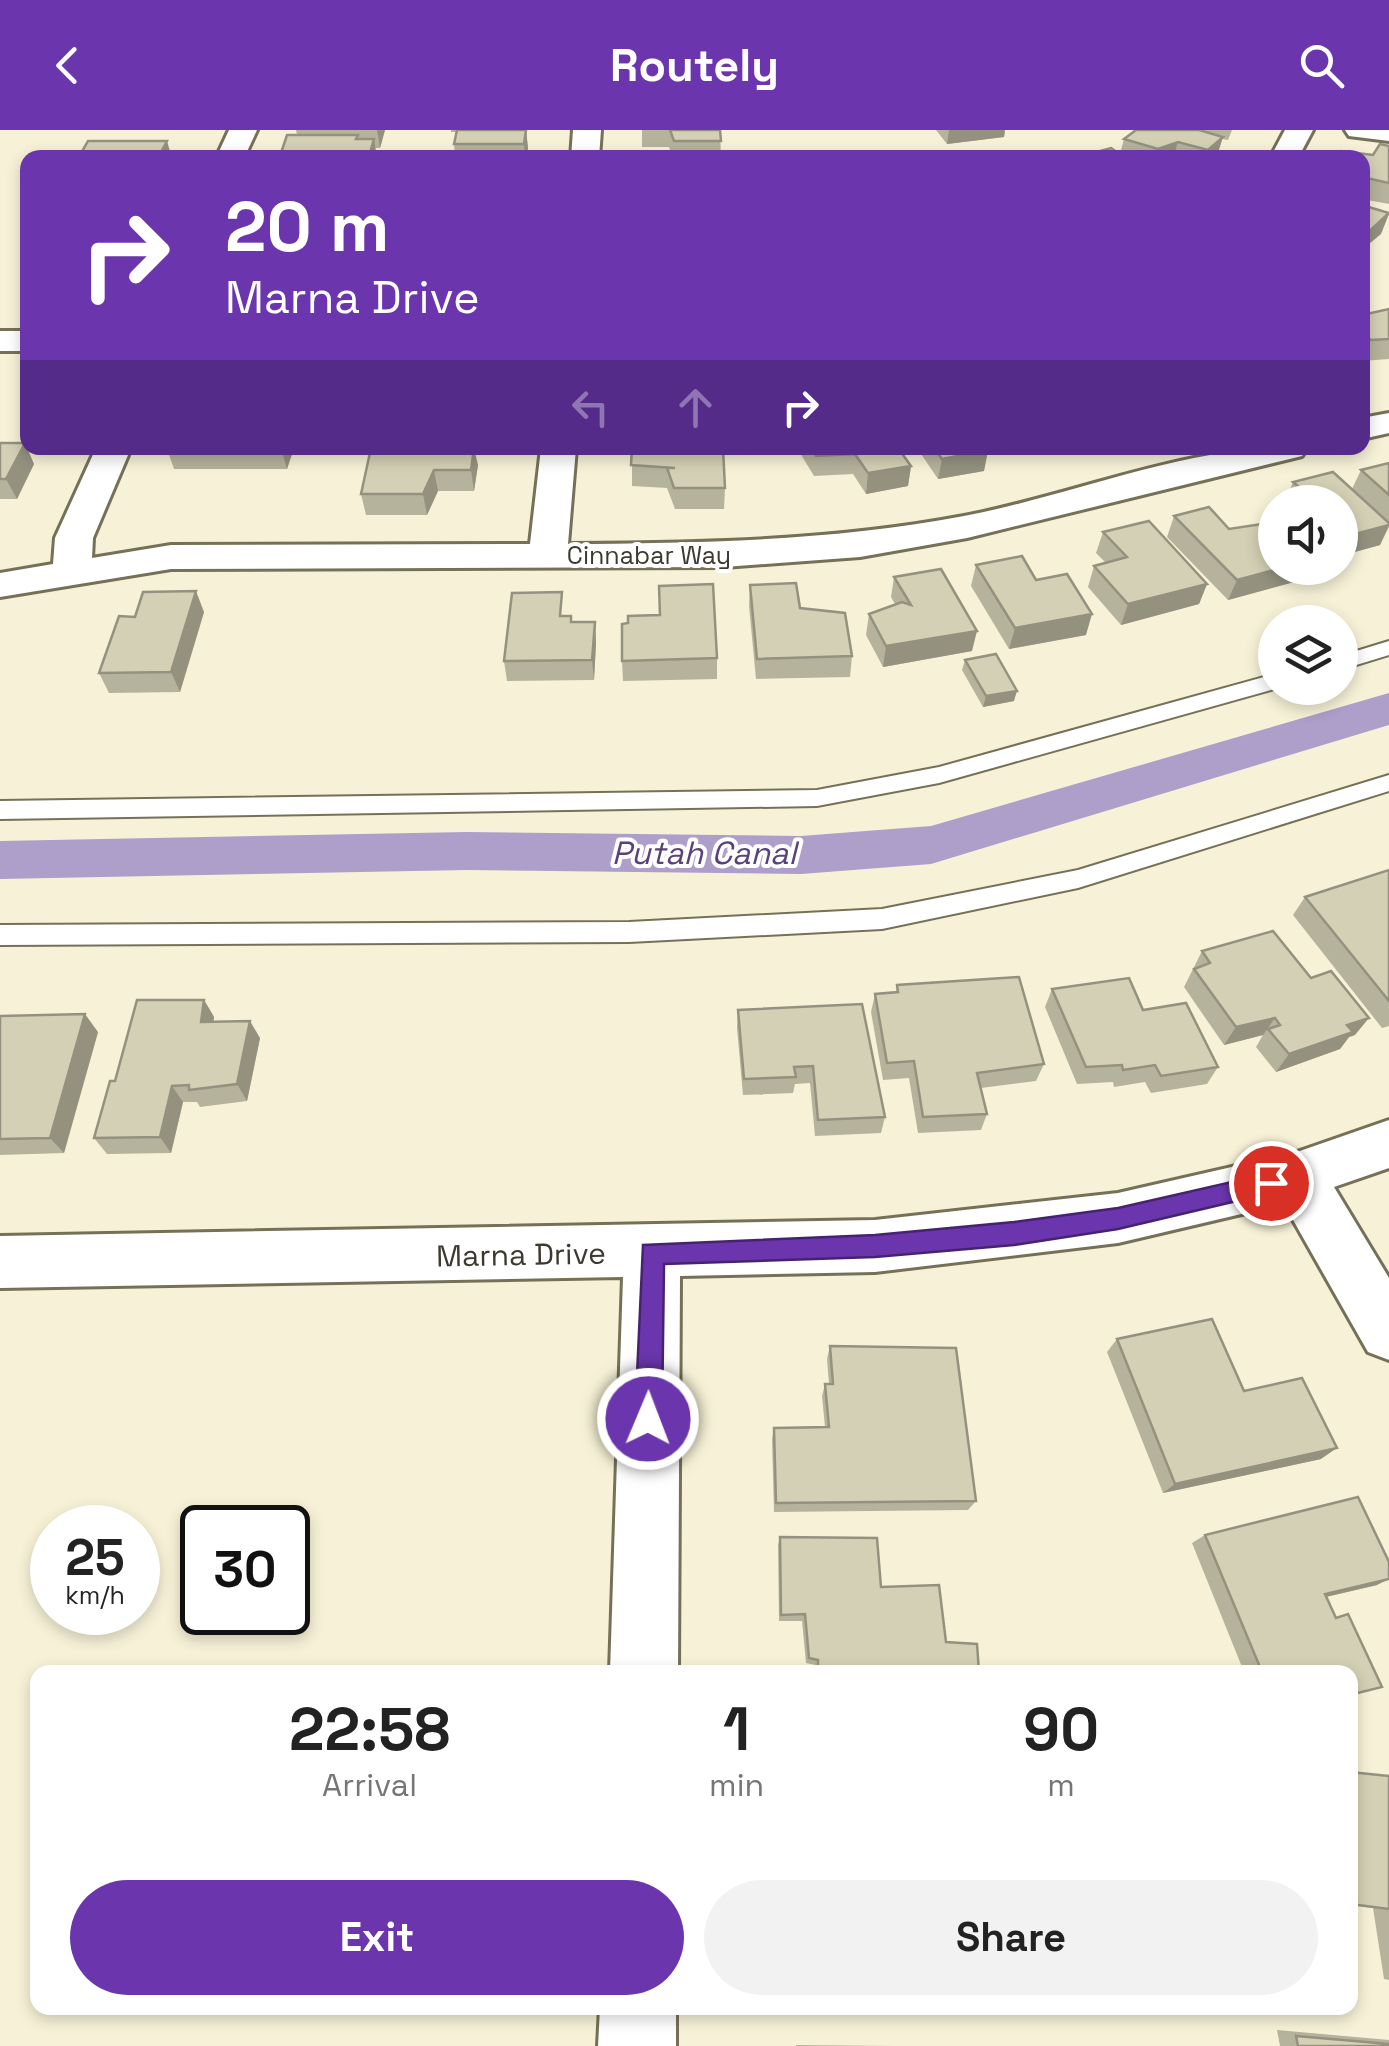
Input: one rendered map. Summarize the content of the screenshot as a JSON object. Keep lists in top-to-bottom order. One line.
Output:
{"streets":{"street":["Cinnabar Way","Marna Drive"]},"water":["Putah Canal"],"page":{"header":"Routely","turn":["20 m","Marna Drive"],"speed":"25 km/h","limit":"30","eta":["22:58","Arrival","1","min","90","m"],"buttons":["Exit","Share"]}}
